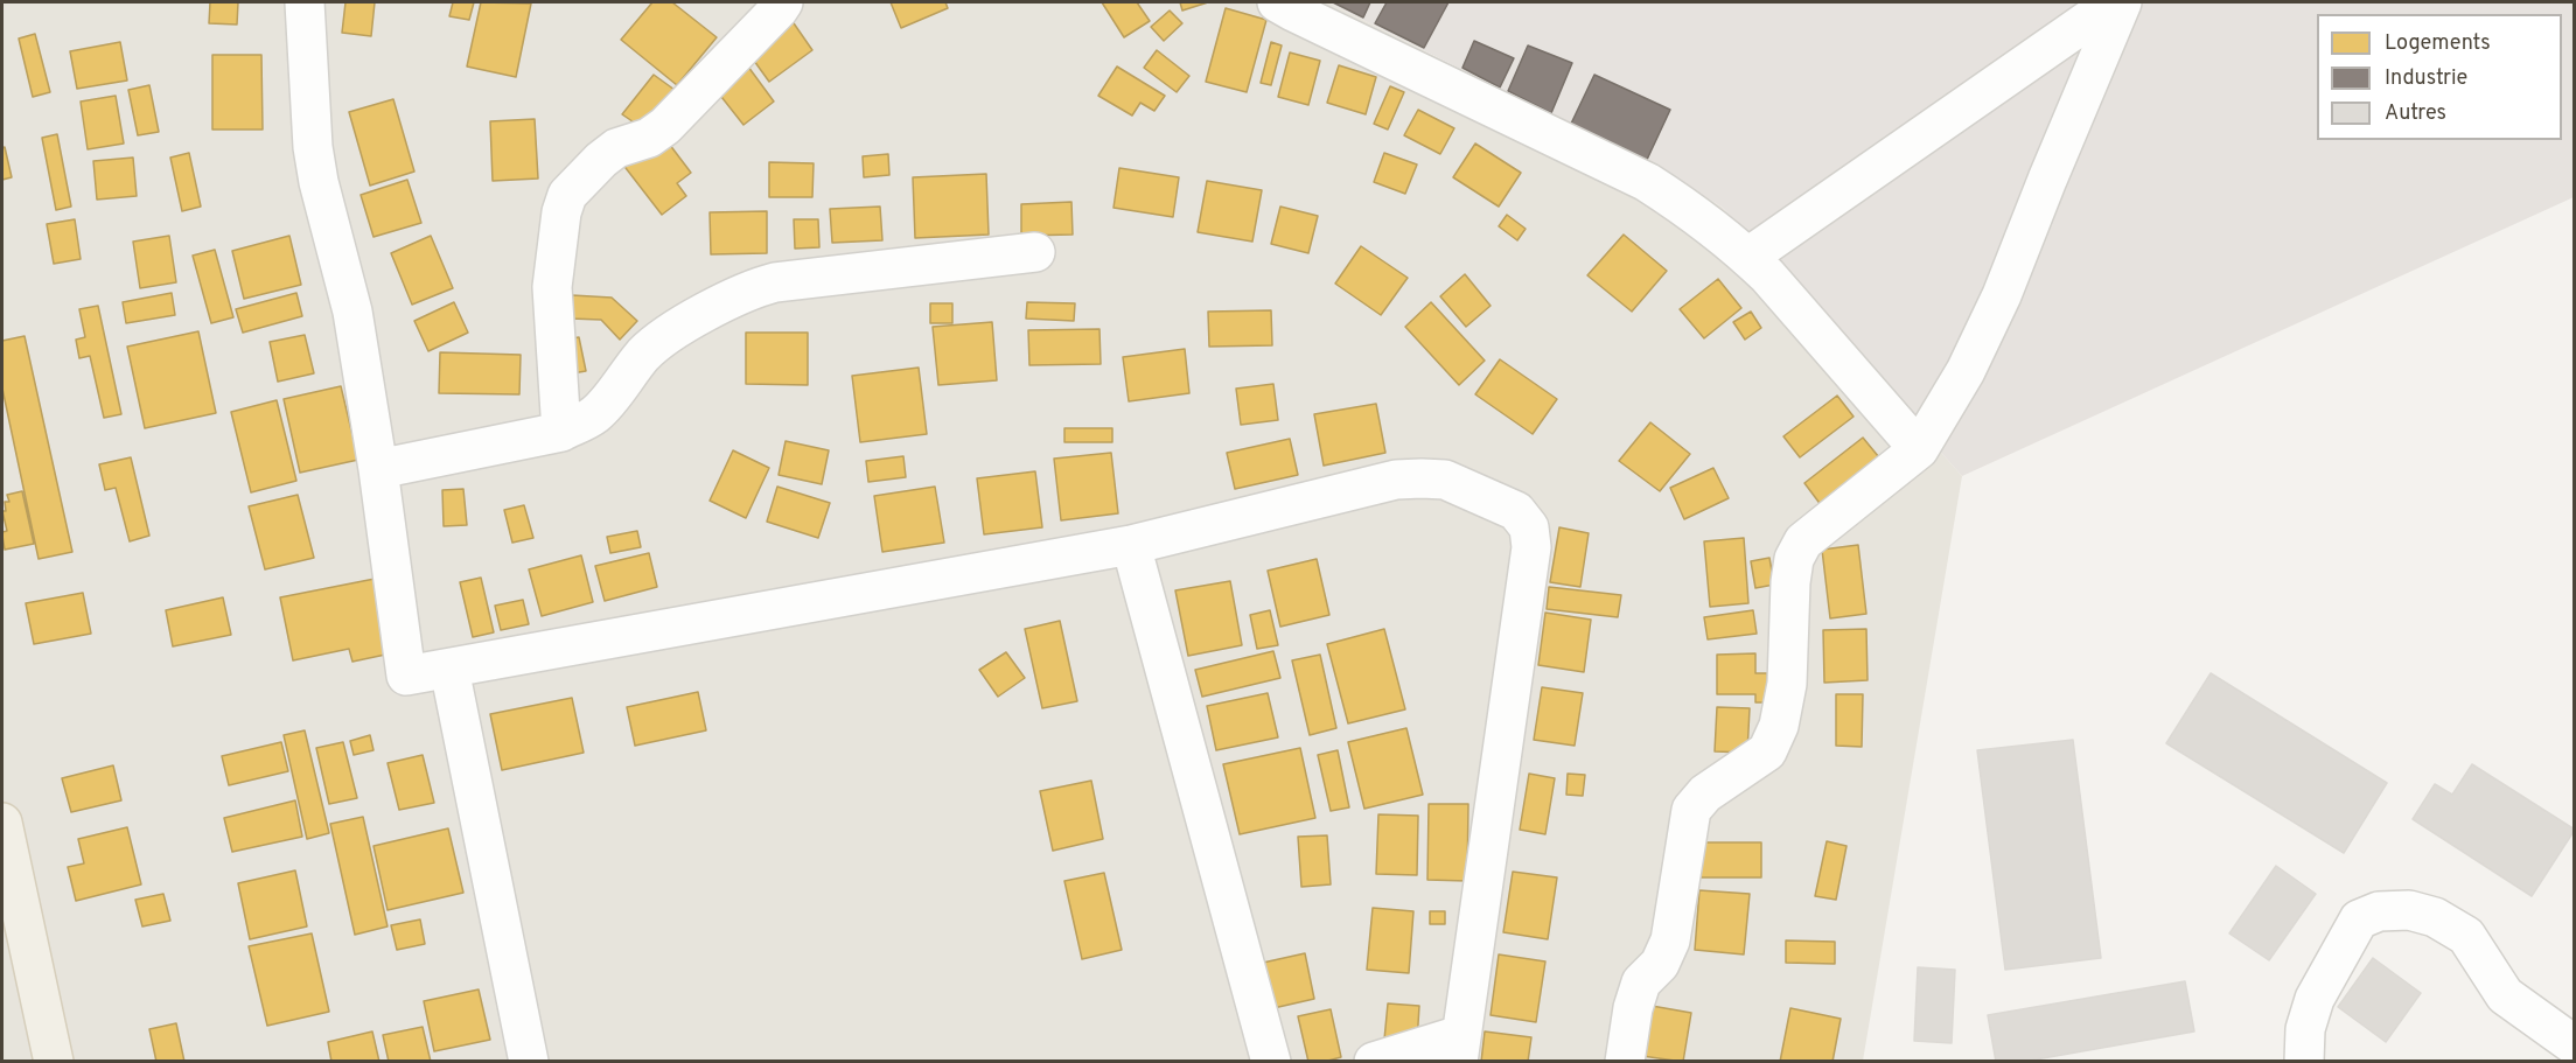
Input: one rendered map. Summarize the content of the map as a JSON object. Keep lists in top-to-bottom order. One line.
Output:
{"legend":["Logements","Industrie","Autres"]}
